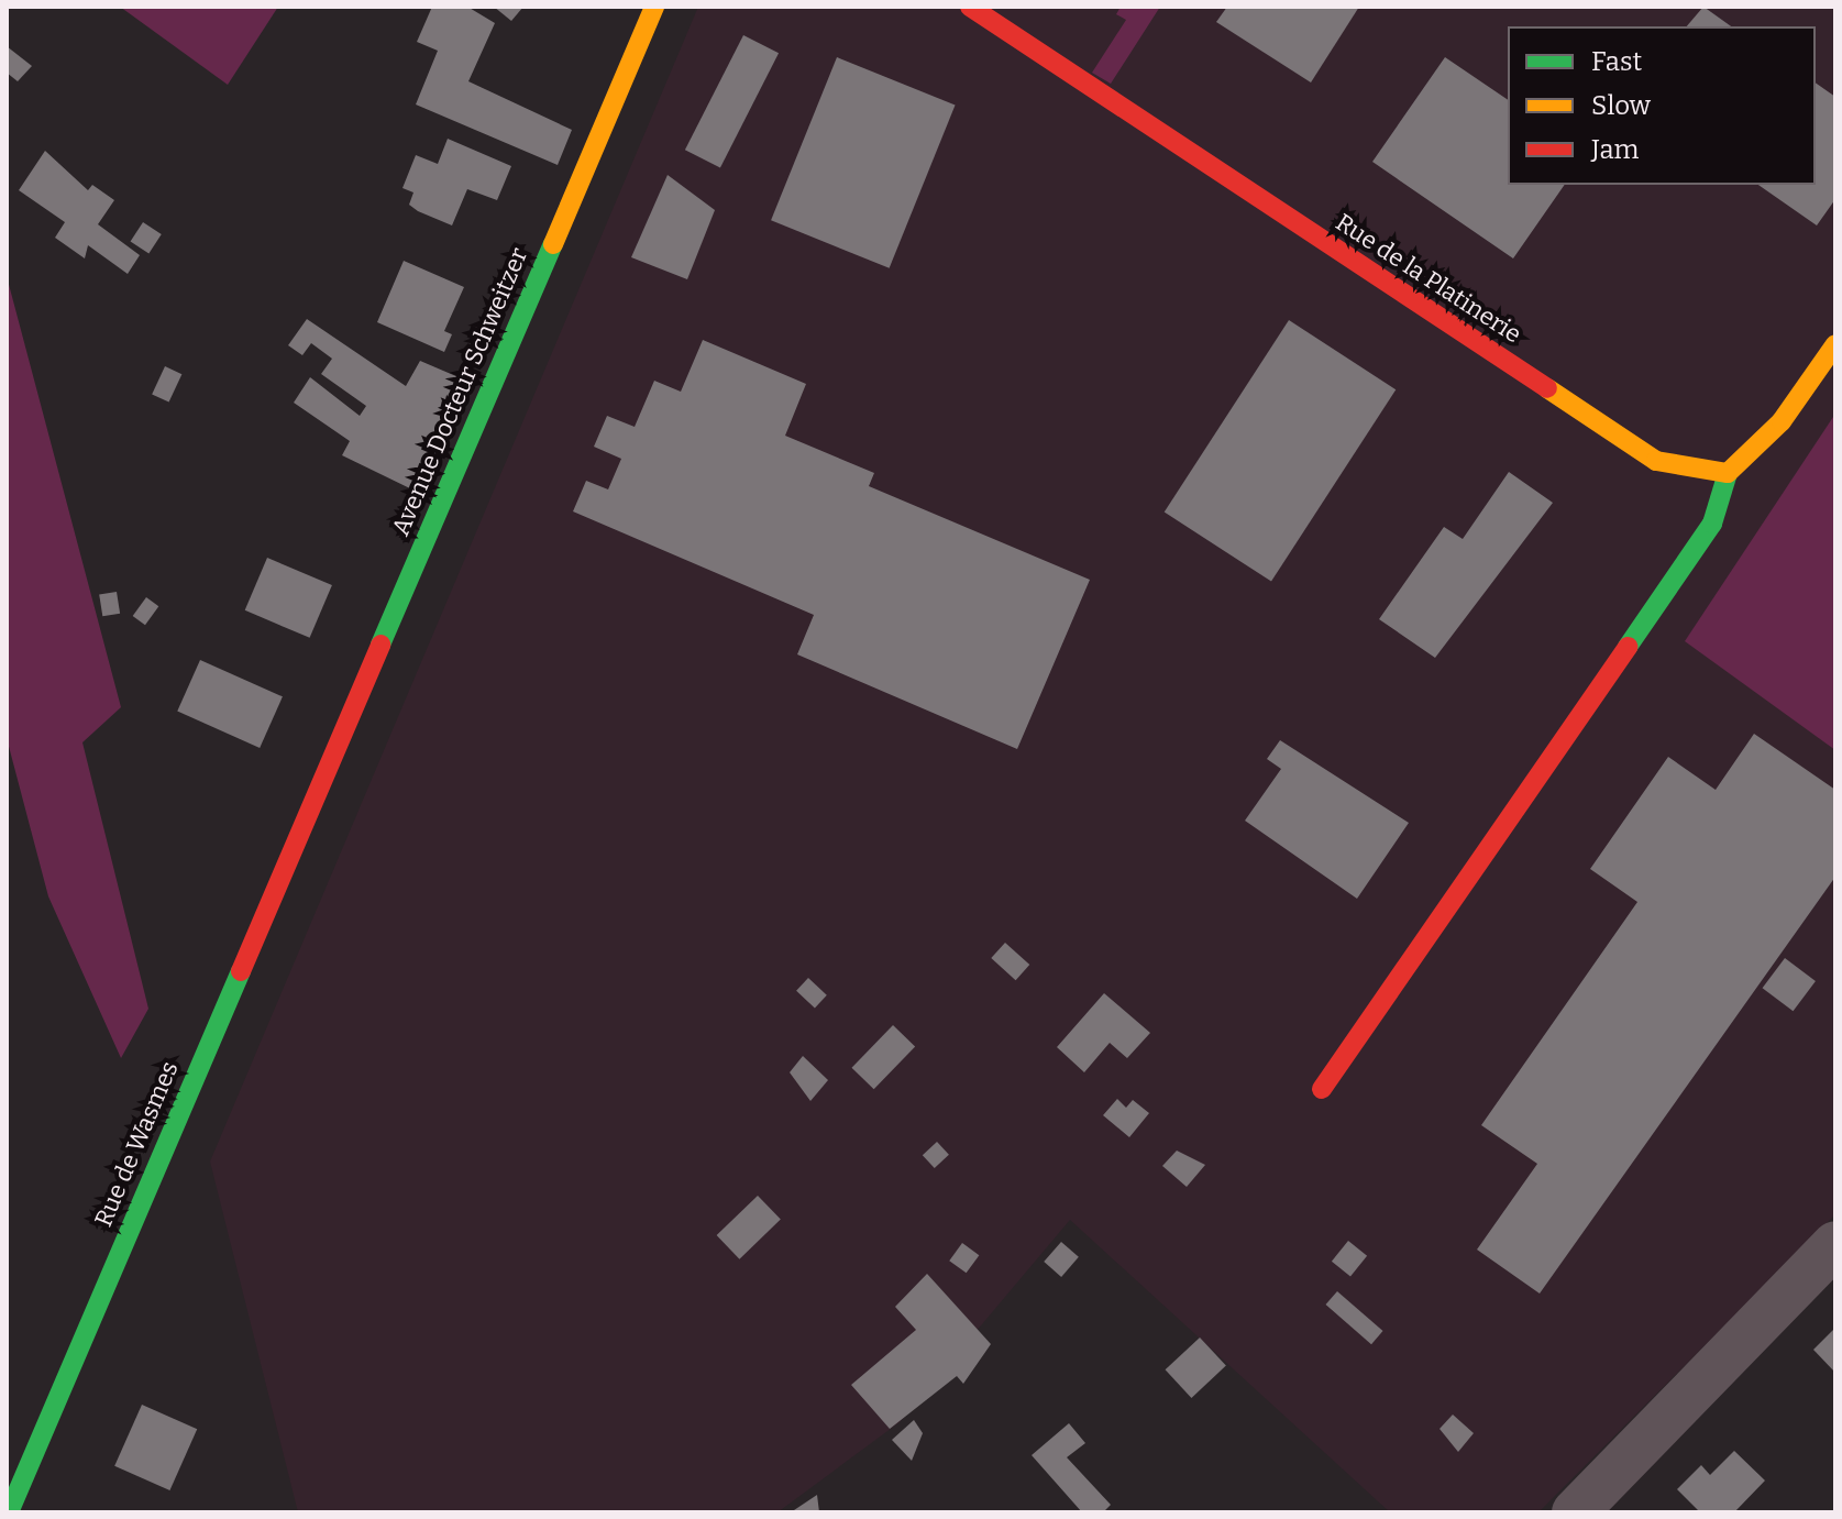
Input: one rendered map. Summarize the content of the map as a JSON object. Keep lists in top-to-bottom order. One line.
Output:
{"streets":{"street":["Rue de la Platinerie","Avenue Docteur Schweitzer","Rue de Wasmes"]},"crossings":[["Avenue Docteur Schweitzer","Rue de Wasmes"]],"legend":["Fast","Slow","Jam"]}
